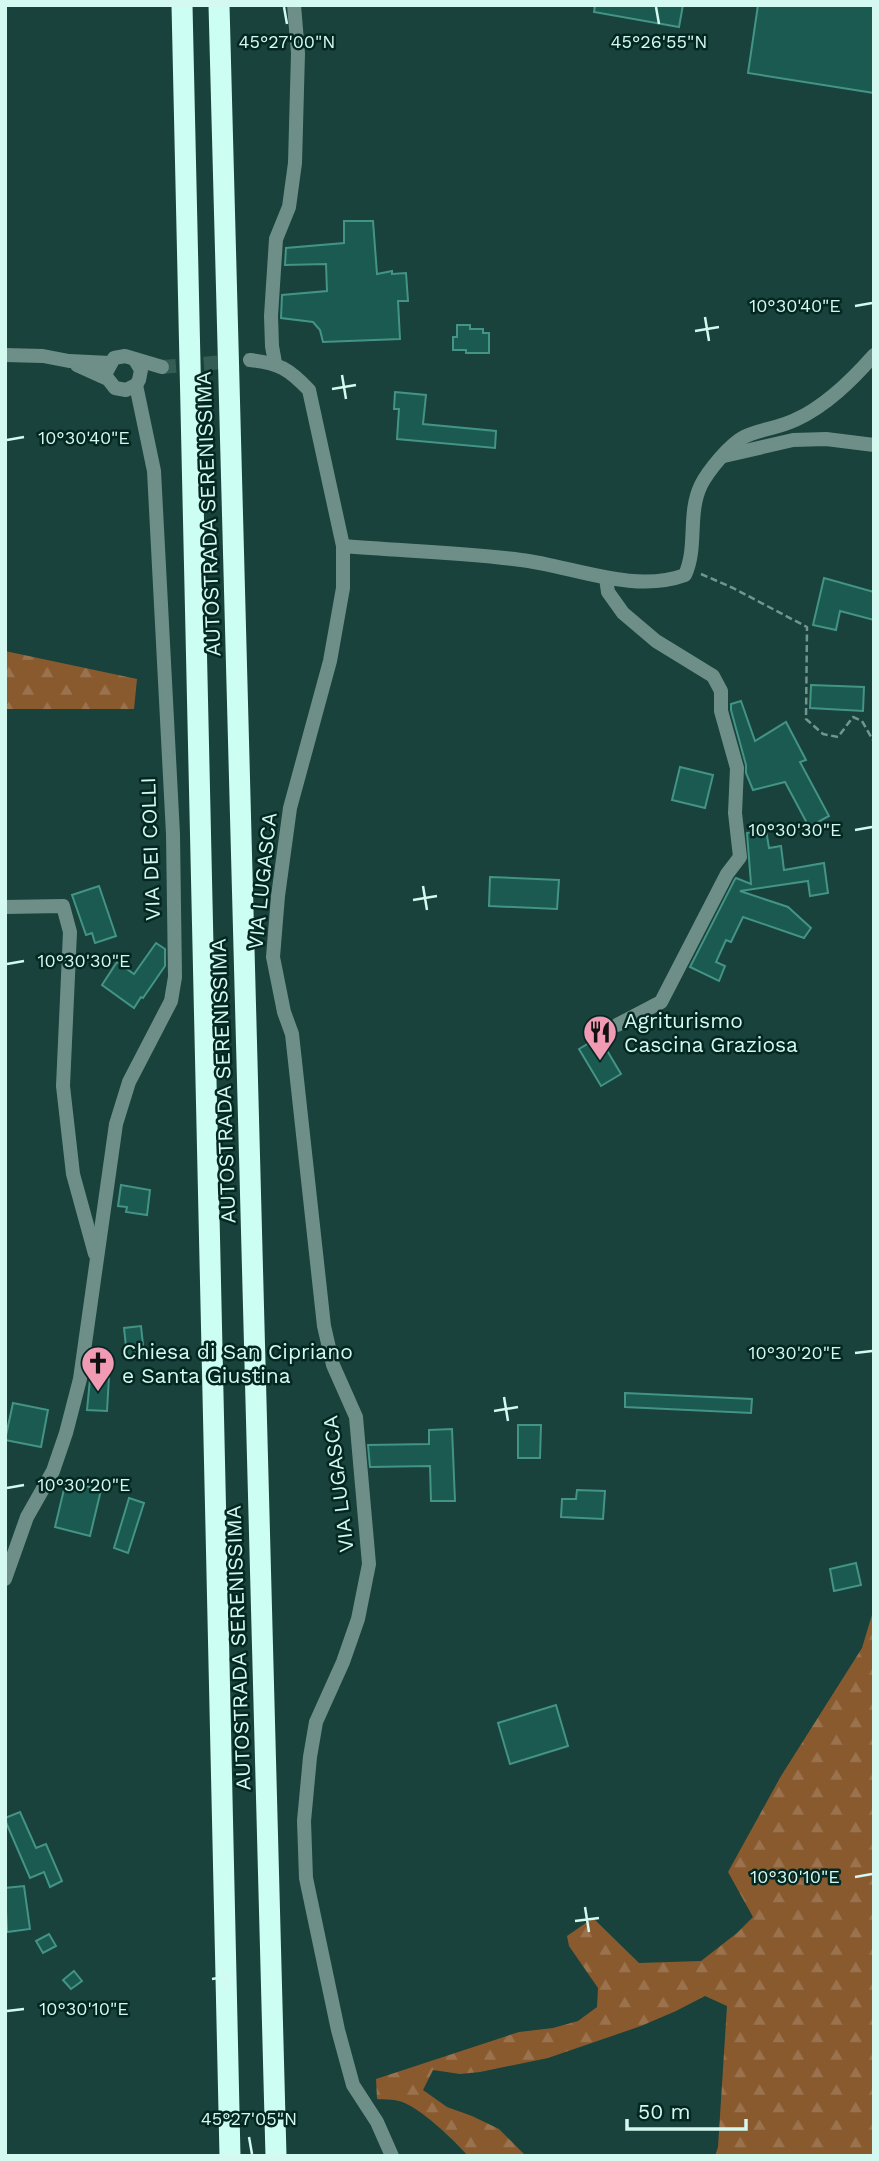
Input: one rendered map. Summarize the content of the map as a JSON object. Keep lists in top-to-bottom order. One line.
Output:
{"streets":{"highway":["AUTOSTRADA SERENISSIMA"],"street":["VIA DEI COLLI","VIA LUGASCA"]},"places":{"restaurant":["Agriturismo Cascina Graziosa"],"church":["Chiesa di San Cipriano e Santa Giustina"]},"scale_bar":"50 m","coordinates":["45°26'55\"N","45°27'00\"N","10°30'40\"E","10°30'30\"E","10°30'20\"E","10°30'10\"E","45°27'05\"N"]}
